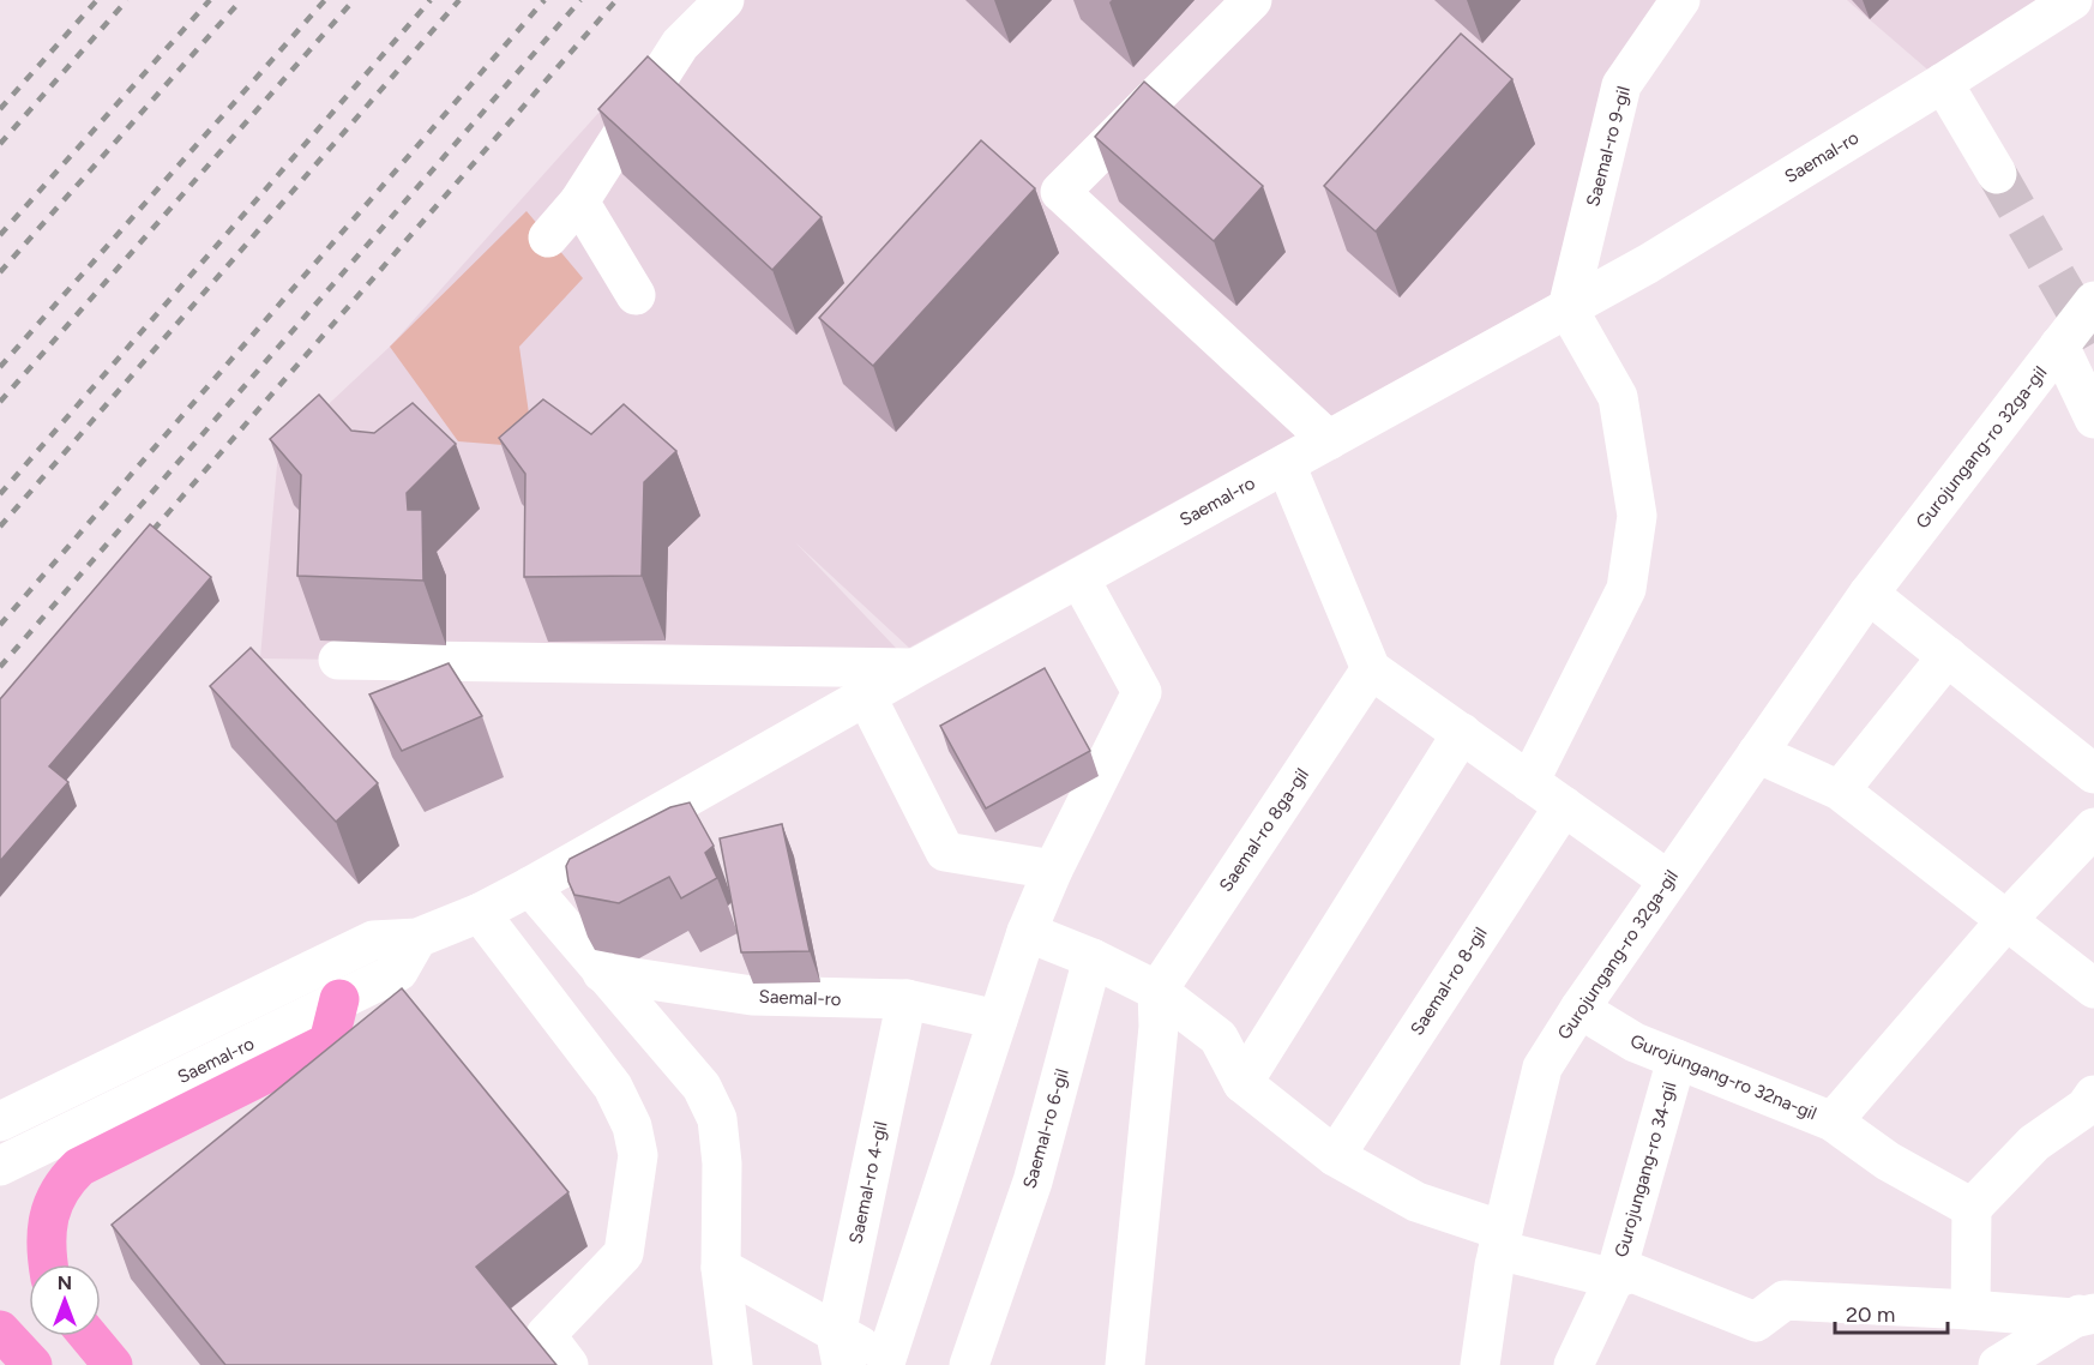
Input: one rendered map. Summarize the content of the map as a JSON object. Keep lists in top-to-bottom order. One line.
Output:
{"streets":{"street":["Saemal-ro 9-gil","Saemal-ro","Gurojungang-ro 32ga-gil","Saemal-ro 8ga-gil","Saemal-ro 8-gil","Gurojungang-ro 32na-gil","Saemal-ro 6-gil","Gurojungang-ro 34-gil","Saemal-ro 4-gil"]},"crossings":[["Saemal-ro 9-gil","Saemal-ro"],["Saemal-ro","Saemal-ro 4-gil"],["Gurojungang-ro 32ga-gil","Gurojungang-ro 32na-gil"],["Gurojungang-ro 32ga-gil","Gurojungang-ro 34-gil"],["Gurojungang-ro 32na-gil","Gurojungang-ro 34-gil"]],"scale_bar":"20 m","north":"top"}
